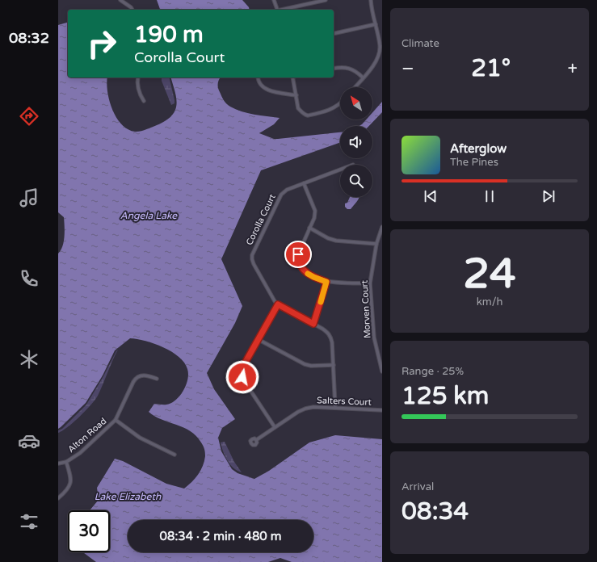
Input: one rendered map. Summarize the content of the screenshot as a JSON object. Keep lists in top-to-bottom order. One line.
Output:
{"streets":{"street":["Corolla Court","Morven Court","Salters Court","Alton Road"]},"crossings":[["Corolla Court","Salters Court"]],"water":["Angela Lake","Lake Elizabeth"],"north":"top left","page":{"tabs":"08:32","tile":["Climate",["24","km/h"],["Range · 25%","125 km"],["Arrival","08:34"]],"turn":["190 m","Corolla Court"],"heat":["−","21°","+"],"song":["Afterglow","The Pines"],"limit":"30","trip":"08:34 · 2 min · 480 m"}}
